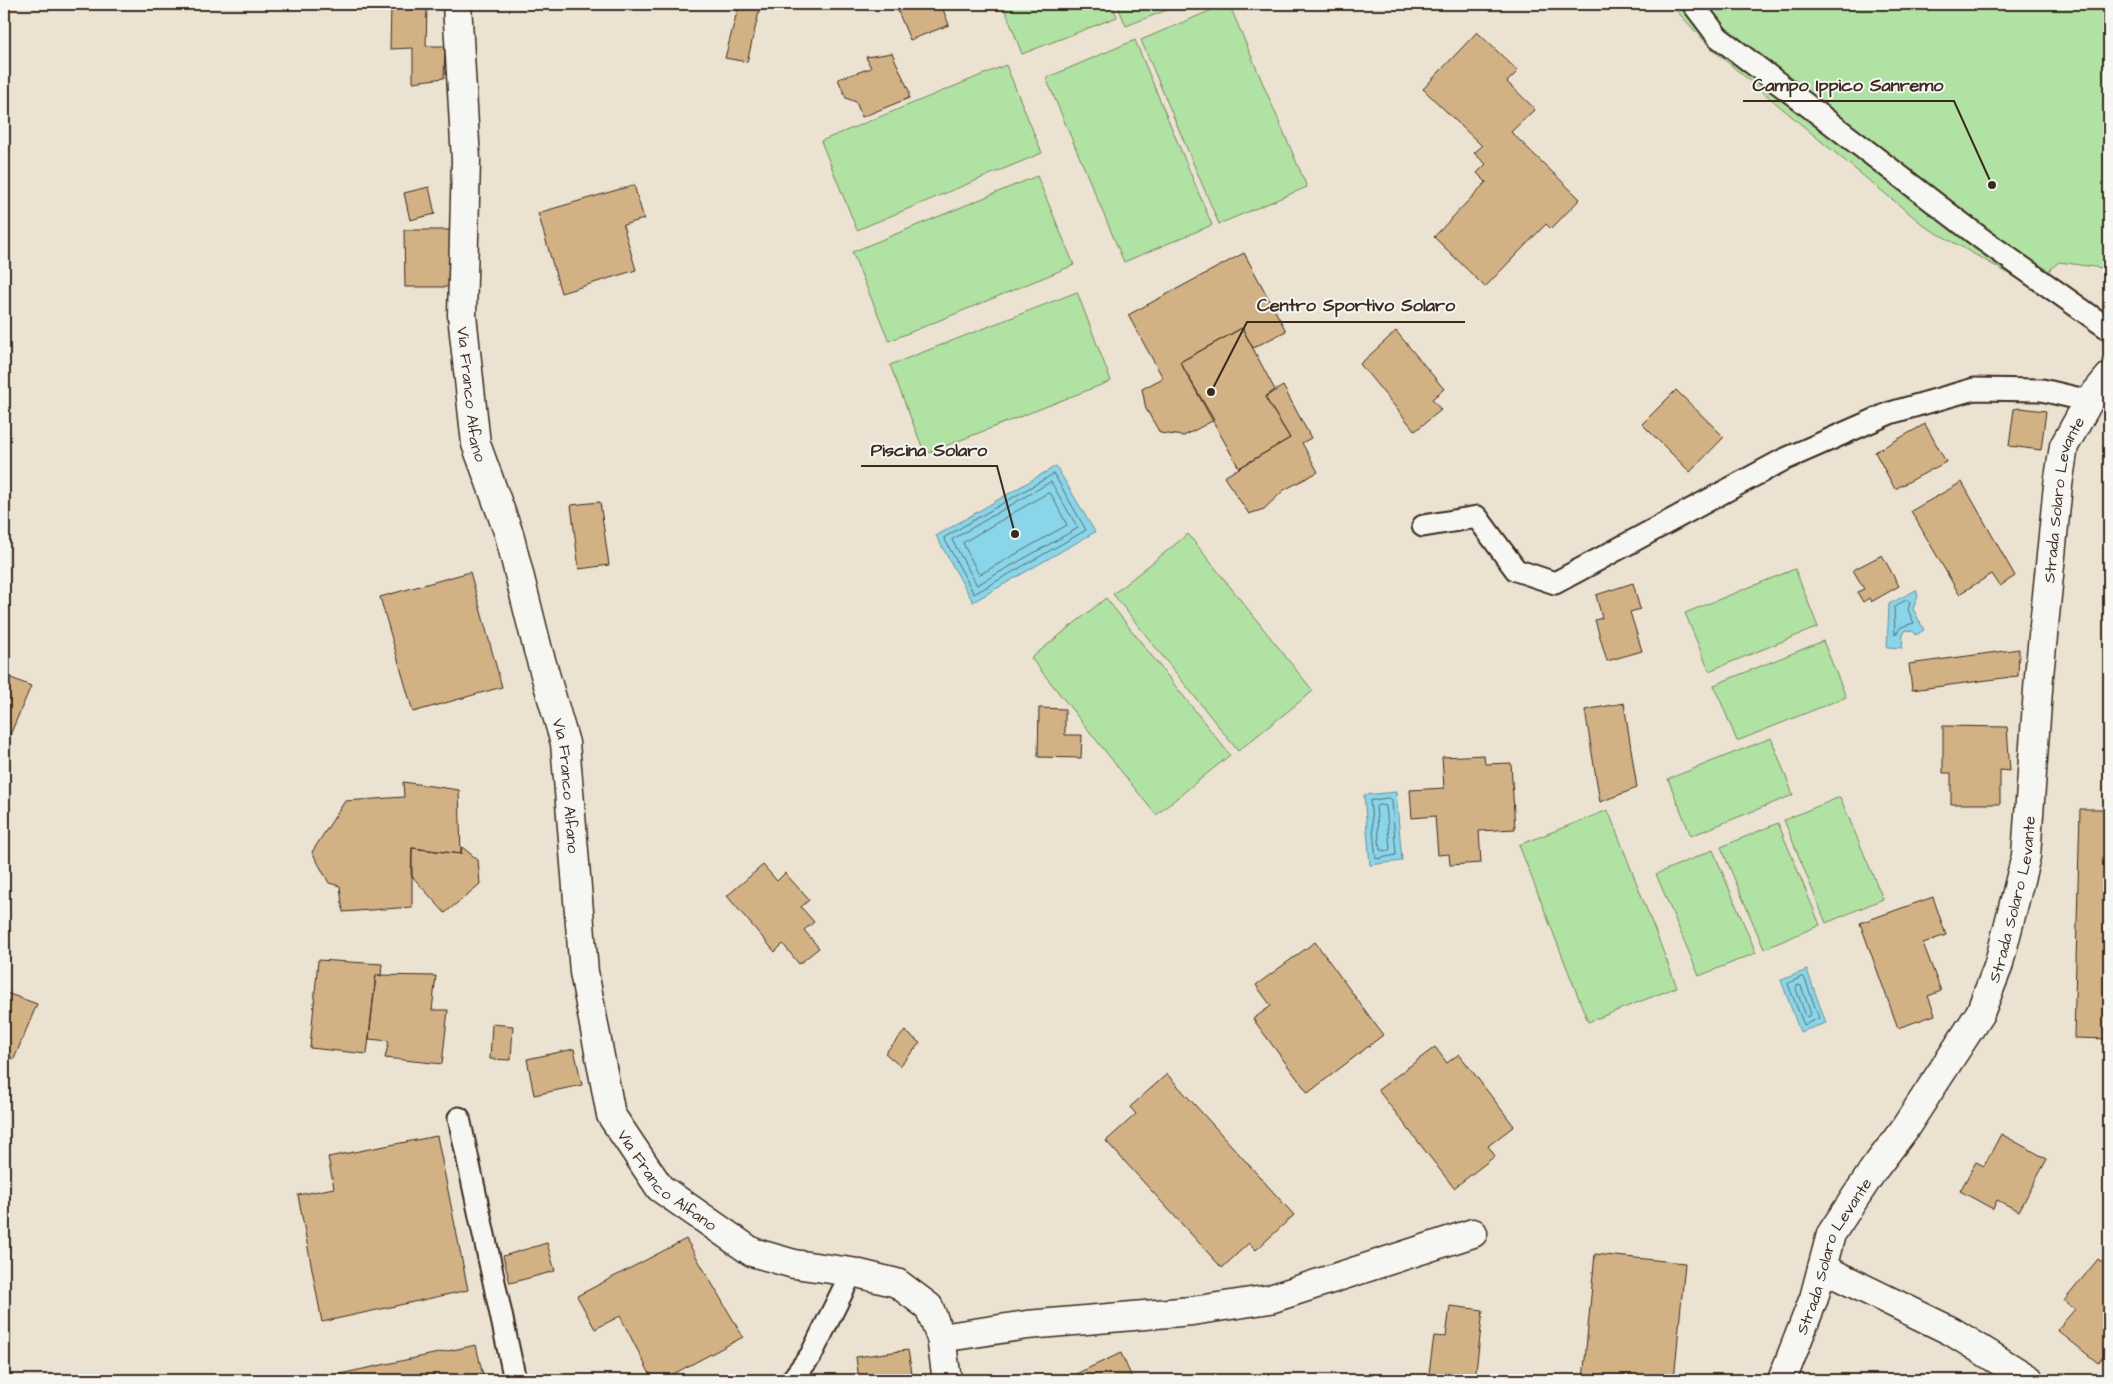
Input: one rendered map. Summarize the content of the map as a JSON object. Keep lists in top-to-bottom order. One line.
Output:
{"streets":{"street":["Via Franco Alfano","Strada Solaro Levante"]},"places":["Campo Ippico Sanremo","Centro Sportivo Solaro","Piscina Solaro"]}
